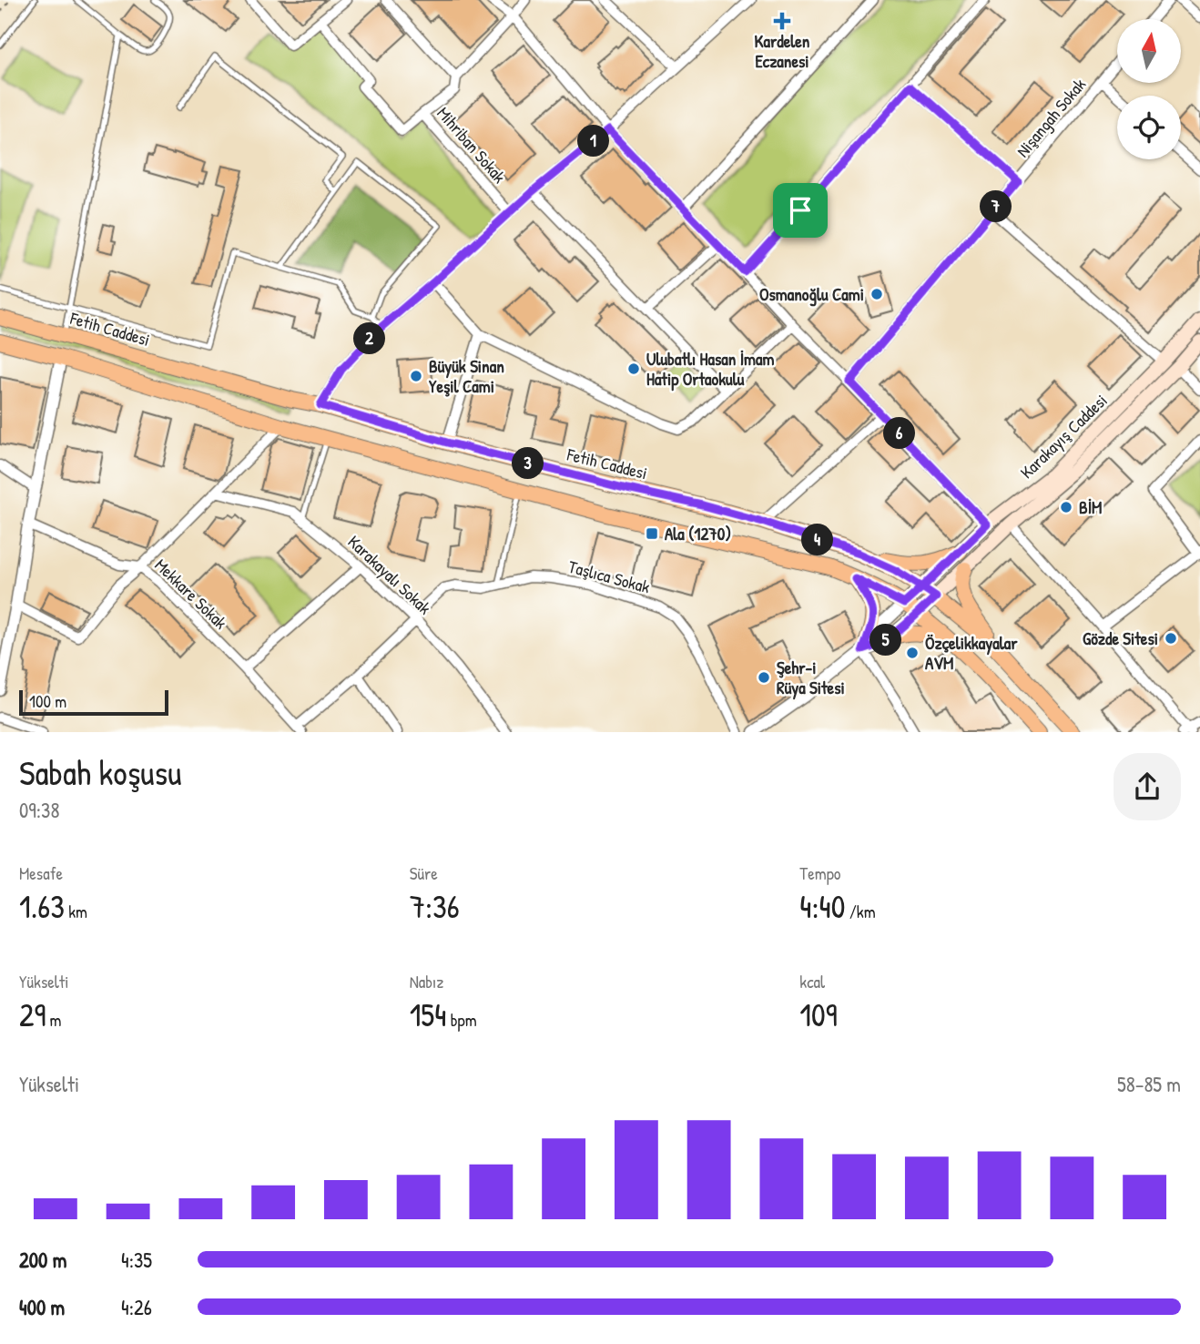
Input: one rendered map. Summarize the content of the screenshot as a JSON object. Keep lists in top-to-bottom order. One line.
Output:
{"streets":{"main road":["Fetih Caddesi","Karakayış Caddesi"],"street":["Nişangah Sokak","Mihriban Sokak","Karakayalı Sokak","Taşlıca Sokak","Mekkare Sokak"]},"crossings":[["Fetih Caddesi","Karakayış Caddesi"],["Karakayalı Sokak","Taşlıca Sokak"],["Taşlıca Sokak","Mekkare Sokak"]],"places":{"health":["Kardelen Eczanesi"],"other":["Osmanoğlu Cami","Ulubatlı Hasan İmam Hatip Ortaokulu","Büyük Sinan Yeşil Cami","BİM","Gözde Sitesi","Özçelikkayalar AVM","Şehr-i Rüya Sitesi"],"transit":["Ala (1270)"]},"scale_bar":"100 m","north":"top","page":{"pins":["1","7","2","6","3","4","5"],"scale":"100 m","heading":["Sabah koşusu","09:38"],"stats":[["Mesafe","1.63 km"],["Süre","7:36"],["Tempo","4:40 /km"],["Yükselti","29 m"],["Nabız","154 bpm"],["kcal","109"]],"chart":["Yükselti","58–85 m"],"list":[{"name":"200 m","note":"4:35"},{"name":"400 m","note":"4:26"}]}}
